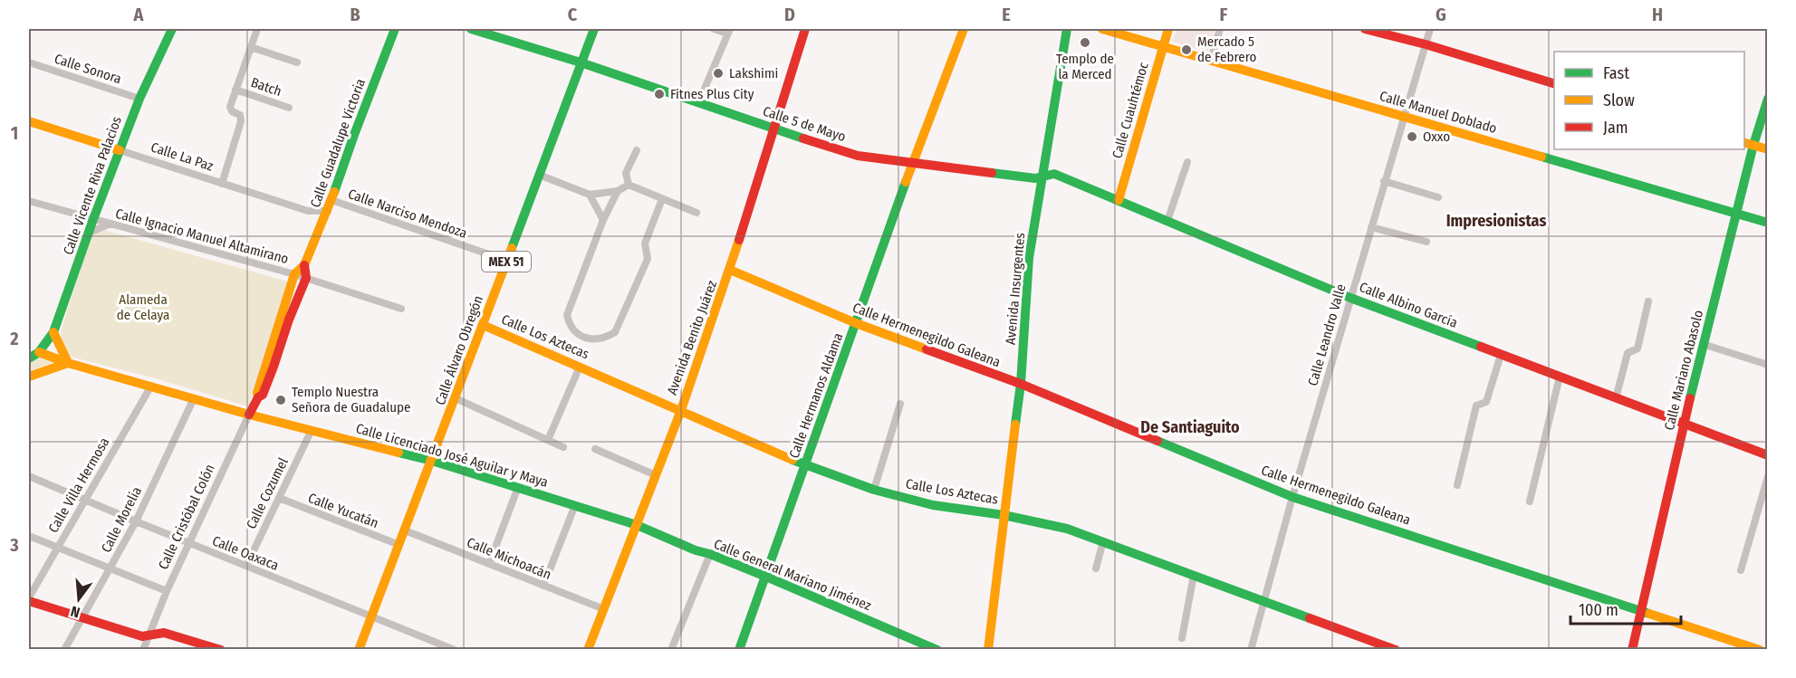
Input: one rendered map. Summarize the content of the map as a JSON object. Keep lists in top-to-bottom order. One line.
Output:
{"streets":{"main road":["Calle Cuauhtémoc","Calle Manuel Doblado","Calle 5 de Mayo","Calle Guadalupe Victoria","Calle La Paz","Calle Vicente Riva Palacios","MEX 51","Avenida Insurgentes","Calle Albino García","Calle Hermenegildo Galeana","Calle Los Aztecas","Avenida Benito Juárez","Calle Álvaro Obregón","Calle Mariano Abasolo","Calle Hermanos Aldama","Calle Licenciado José Aguilar y Maya","Calle Cristóbal Colón","Calle General Mariano Jiménez"],"street":["Calle Sonora","Batch","Calle Narciso Mendoza","Calle Ignacio Manuel Altamirano","Calle Leandro Valle","Calle Villa Hermosa","Calle Cozumel","Calle Yucatán","Calle Morelia","Calle Oaxaca","Calle Michoacán"]},"crossings":[["Calle Sonora","Calle Vicente Riva Palacios"],["Calle Cuauhtémoc","Calle Manuel Doblado"],["Calle Cuauhtémoc","Calle Albino García"],["Calle Manuel Doblado","Calle Leandro Valle"],["Calle Manuel Doblado","Calle Mariano Abasolo"],["Calle 5 de Mayo","Avenida Insurgentes"],["Calle 5 de Mayo","Calle Albino García"],["Calle 5 de Mayo","Avenida Benito Juárez"],["Calle 5 de Mayo","Calle Álvaro Obregón"],["Calle 5 de Mayo","Calle Hermanos Aldama"],["Calle Guadalupe Victoria","Calle La Paz"],["Calle Guadalupe Victoria","Calle Narciso Mendoza"],["Calle Guadalupe Victoria","Calle Ignacio Manuel Altamirano"],["Calle La Paz","Calle Vicente Riva Palacios"],["Calle Vicente Riva Palacios","Calle Ignacio Manuel Altamirano"],["Calle Vicente Riva Palacios","Calle Licenciado José Aguilar y Maya"],["Calle Narciso Mendoza","Calle Álvaro Obregón"],["Avenida Insurgentes","Calle Albino García"],["Avenida Insurgentes","Calle Hermenegildo Galeana"],["Avenida Insurgentes","Calle Los Aztecas"],["Calle Albino García","Calle Leandro Valle"],["Calle Albino García","Calle Mariano Abasolo"],["Calle Hermenegildo Galeana","Calle Leandro Valle"],["Calle Hermenegildo Galeana","Avenida Benito Juárez"],["Calle Hermenegildo Galeana","Calle Mariano Abasolo"],["Calle Hermenegildo Galeana","Calle Hermanos Aldama"],["Calle Leandro Valle","Calle Los Aztecas"],["Calle Los Aztecas","Avenida Benito Juárez"],["Calle Los Aztecas","Calle Álvaro Obregón"],["Calle Los Aztecas","Calle Hermanos Aldama"],["Avenida Benito Juárez","Calle Licenciado José Aguilar y Maya"],["Avenida Benito Juárez","Calle Michoacán"],["Avenida Benito Juárez","Calle General Mariano Jiménez"],["Calle Álvaro Obregón","Calle Licenciado José Aguilar y Maya"],["Calle Álvaro Obregón","Calle Yucatán"],["Calle Álvaro Obregón","Calle Oaxaca"],["Calle Álvaro Obregón","Calle Michoacán"],["Calle Hermanos Aldama","Calle General Mariano Jiménez"],["Calle Licenciado José Aguilar y Maya","Calle Villa Hermosa"],["Calle Licenciado José Aguilar y Maya","Calle Cozumel"],["Calle Licenciado José Aguilar y Maya","Calle Cristóbal Colón"],["Calle Licenciado José Aguilar y Maya","Calle Morelia"],["Calle Licenciado José Aguilar y Maya","Calle General Mariano Jiménez"],["Calle Villa Hermosa","Calle Oaxaca"],["Calle Cozumel","Calle Yucatán"],["Calle Cozumel","Calle Oaxaca"],["Calle Cristóbal Colón","Calle Oaxaca"],["Calle Morelia","Calle Oaxaca"]],"districts":["Impresionistas","De Santiaguito"],"parks":["Alameda de Celaya"],"places":["Templo de la Merced","Mercado 5 de Febrero","Lakshimi","Fitnes Plus City","Oxxo","Templo Nuestra Señora de Guadalupe"],"legend":["Fast","Slow","Jam"],"scale_bar":"100 m","north":"bottom","grid":{"columns":["A","B","C","D","E","F","G","H"],"rows":["1","2","3"]}}
